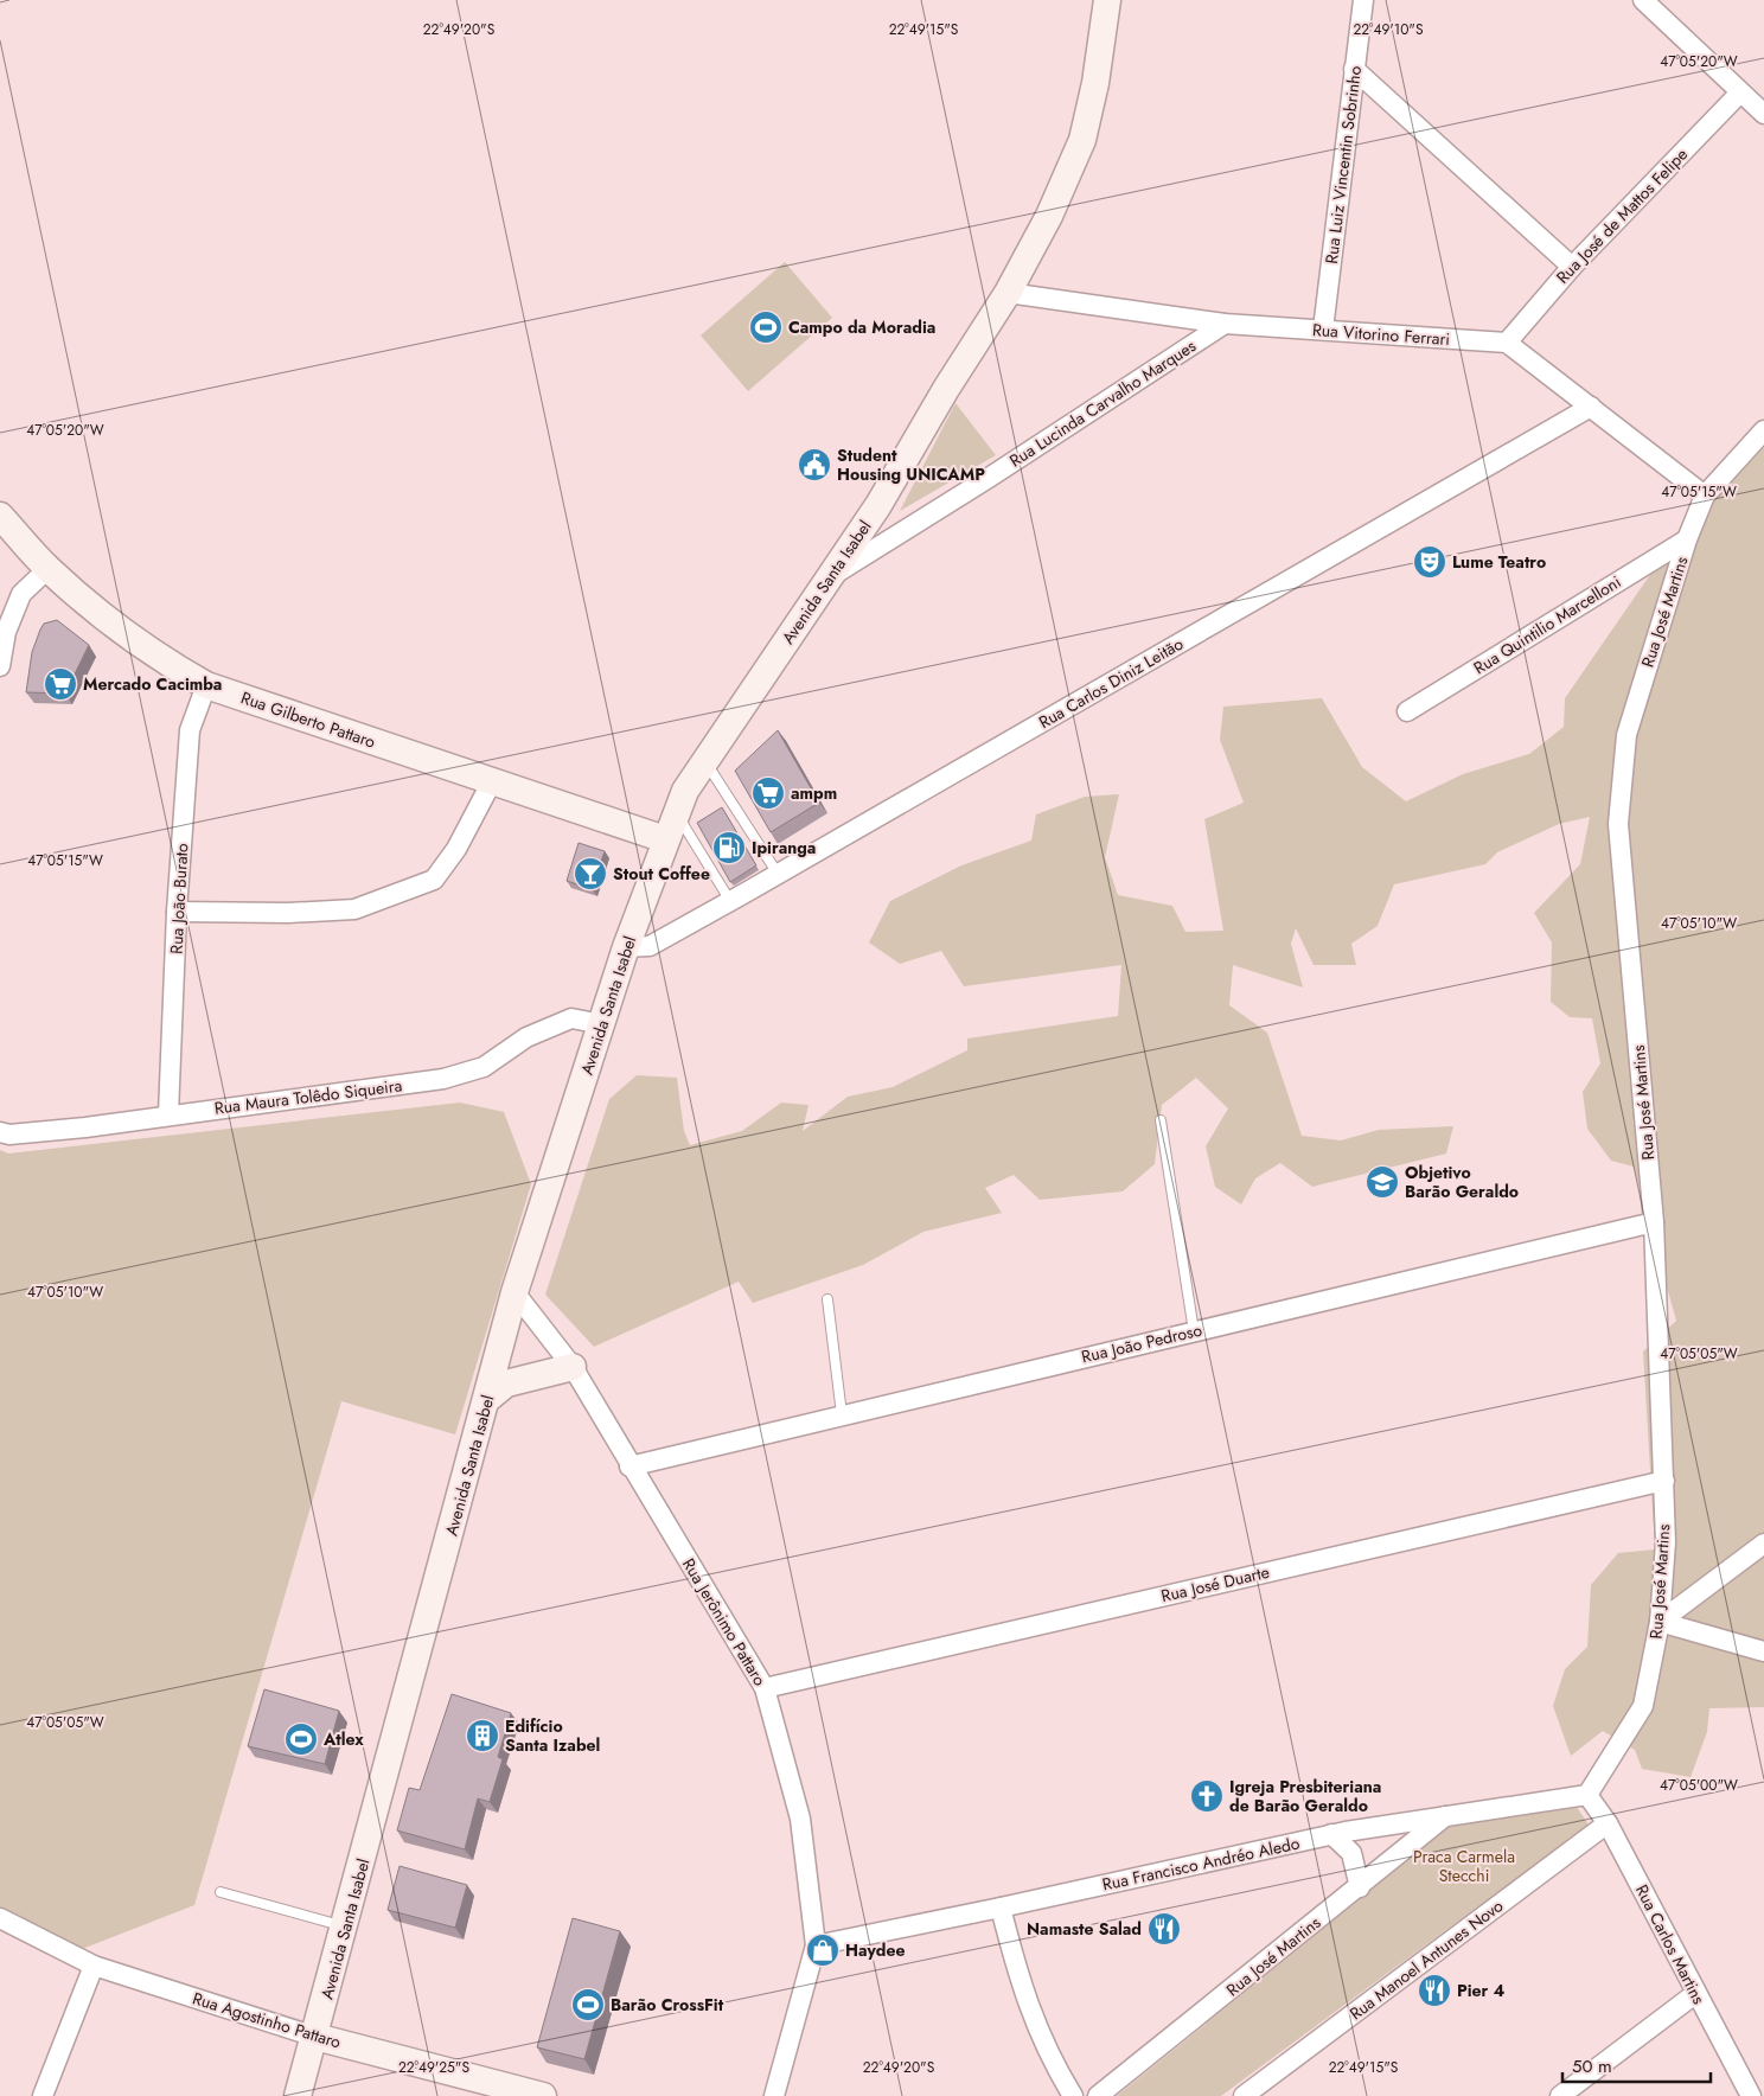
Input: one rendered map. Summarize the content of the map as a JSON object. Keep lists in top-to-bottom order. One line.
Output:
{"streets":{"main road":["Avenida Santa Isabel","Rua Gilberto Pattaro","Rua Agostinho Pattaro"],"street":["Rua Luiz Vincentin Sobrinho","Rua José de Mattos Felipe","Rua Vitorino Ferrari","Rua Lucinda Carvalho Marques","Rua José Martins","Rua Quintilio Marcelloni","Rua Carlos Diniz Leitão","Rua João Burato","Rua Maura Tolêdo Siqueira","Rua João Pedroso","Rua José Duarte","Rua Jerônimo Pattaro","Rua Francisco Andréo Aledo","Rua Carlos Martins","Rua Manoel Antunes Novo"]},"crossings":[["Rua Luiz Vincentin Sobrinho","Rua Vitorino Ferrari"],["Rua José de Mattos Felipe","Rua Vitorino Ferrari"],["Rua Vitorino Ferrari","Rua Lucinda Carvalho Marques"],["Rua Vitorino Ferrari","Avenida Santa Isabel"],["Rua Lucinda Carvalho Marques","Avenida Santa Isabel"],["Avenida Santa Isabel","Rua Carlos Diniz Leitão"],["Avenida Santa Isabel","Rua Gilberto Pattaro"],["Avenida Santa Isabel","Rua Maura Tolêdo Siqueira"],["Avenida Santa Isabel","Rua Jerônimo Pattaro"],["Avenida Santa Isabel","Rua Agostinho Pattaro"],["Rua José Martins","Rua Quintilio Marcelloni"],["Rua José Martins","Rua João Pedroso"],["Rua José Martins","Rua José Duarte"],["Rua José Martins","Rua Francisco Andréo Aledo"],["Rua José Martins","Rua Carlos Martins"],["Rua Gilberto Pattaro","Rua João Burato"],["Rua João Burato","Rua Maura Tolêdo Siqueira"],["Rua João Pedroso","Rua Jerônimo Pattaro"],["Rua José Duarte","Rua Jerônimo Pattaro"],["Rua Jerônimo Pattaro","Rua Francisco Andréo Aledo"],["Rua Francisco Andréo Aledo","Rua Carlos Martins"],["Rua Carlos Martins","Rua Manoel Antunes Novo"]],"parks":["Praca Carmela Stecchi"],"places":{"sports":["Campo da Moradia","Atlex","Barão CrossFit"],"public building":["Student Housing UNICAMP"],"theatre":["Lume Teatro"],"supermarket":["Mercado Cacimba","ampm"],"fuel station":["Ipiranga"],"bar":["Stout Coffee"],"school or university":["Objetivo Barão Geraldo"],"building":["Edifício Santa Izabel"],"church":["Igreja Presbiteriana de Barão Geraldo"],"restaurant":["Namaste Salad","Pier 4"],"shop":["Haydee"]},"scale_bar":"50 m","coordinates":["22°49'20\"S","22°49'15\"S","22°49'10\"S","47°05'20\"W","47°05'15\"W","47°05'10\"W","47°05'05\"W","47°05'00\"W","22°49'25\"S"]}
